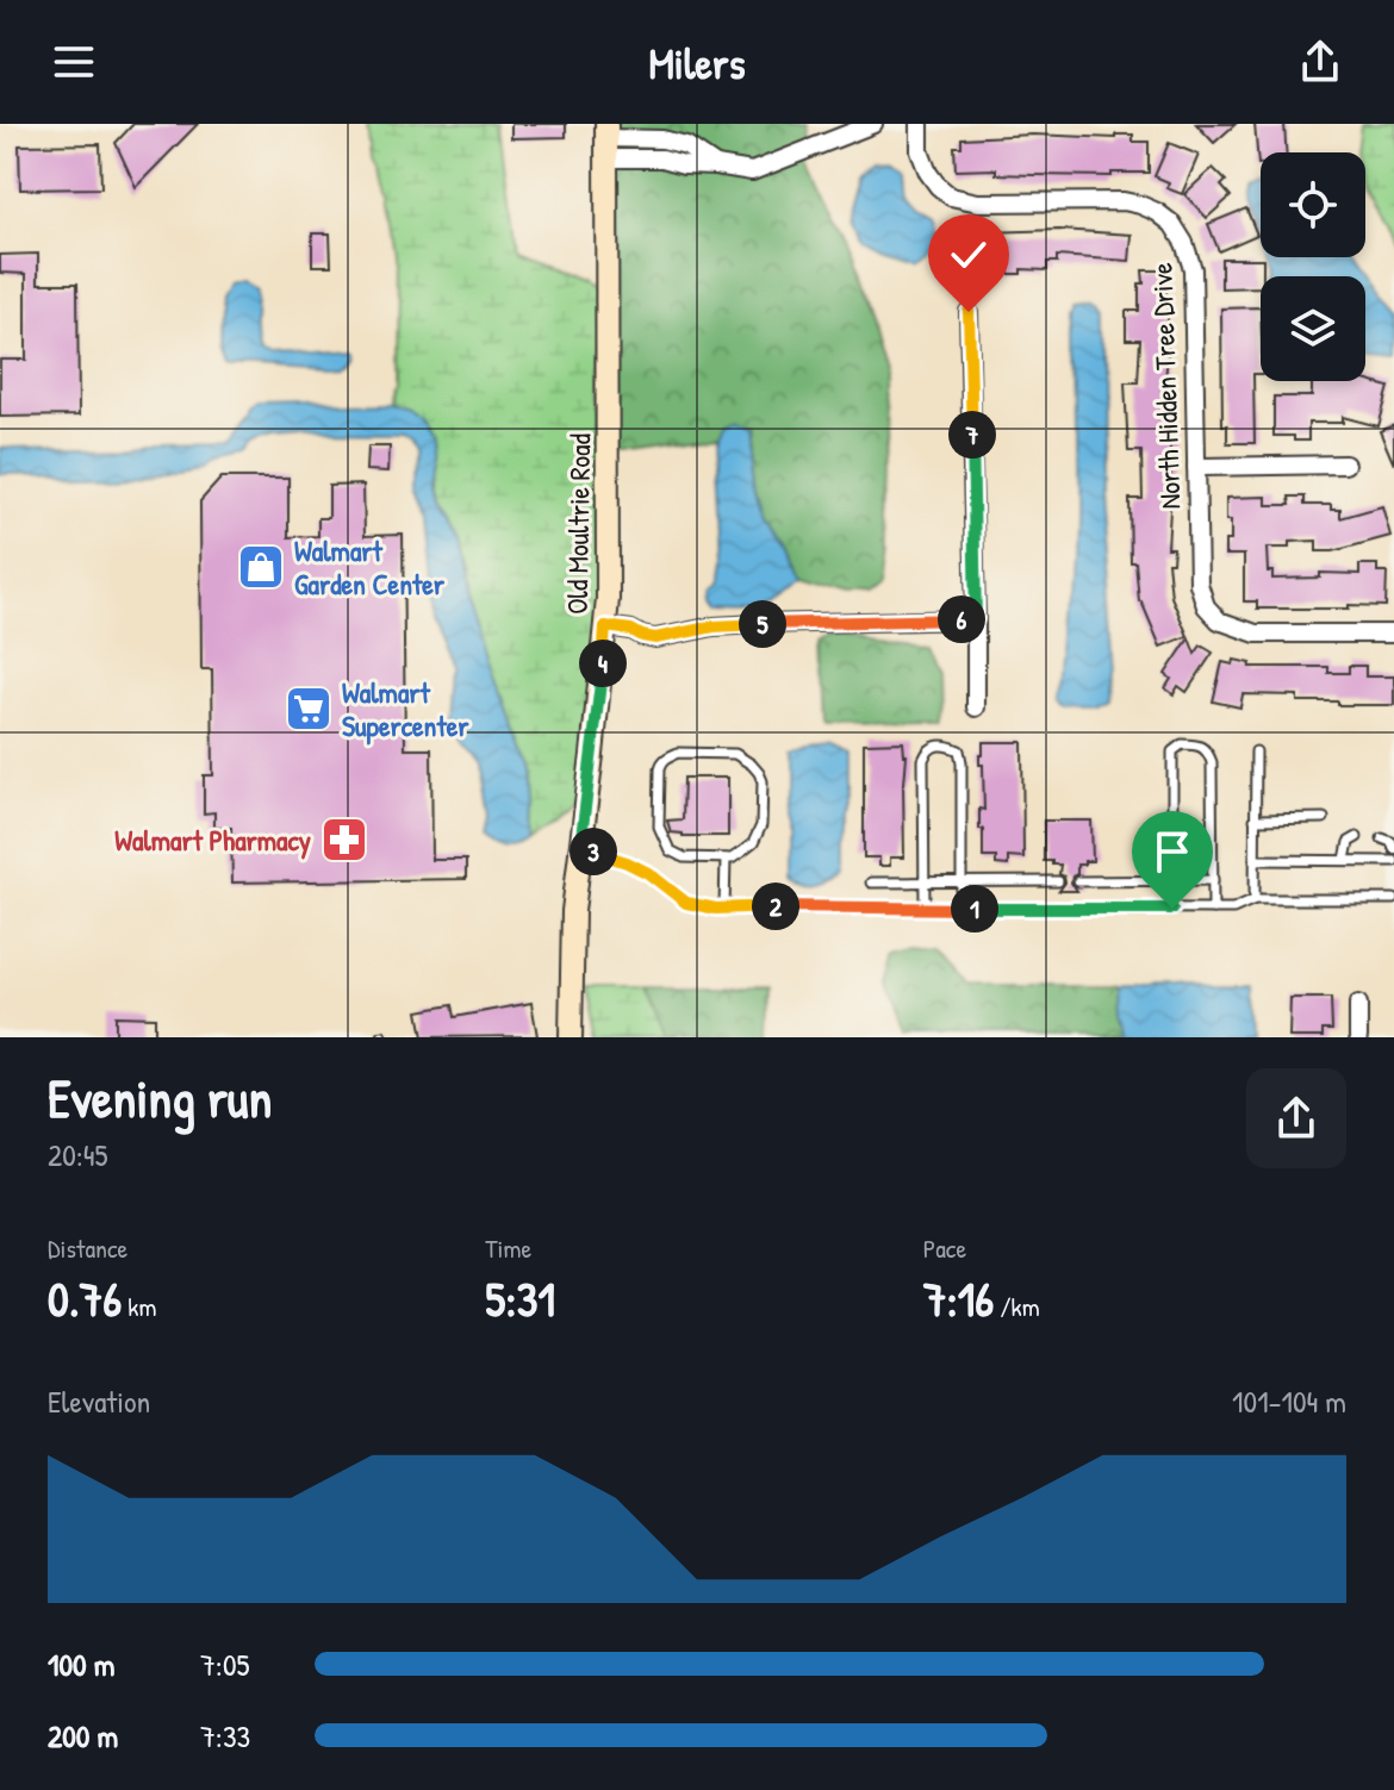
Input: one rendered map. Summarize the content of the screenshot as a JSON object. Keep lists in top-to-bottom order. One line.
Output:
{"streets":{"main road":["Old Moultrie Road"],"street":["North Hidden Tree Drive"]},"places":{"shop":["Walmart Garden Center"],"supermarket":["Walmart Supercenter"],"pharmacy":["Walmart Pharmacy"]},"page":{"header":"Milers","pins":["7","6","5","4","3","2","1"],"heading":["Evening run","20:45"],"stats":[["Distance","0.76 km"],["Time","5:31"],["Pace","7:16 /km"]],"chart":["Elevation","101–104 m"],"list":[{"name":"100 m","note":"7:05"},{"name":"200 m","note":"7:33"}]}}
